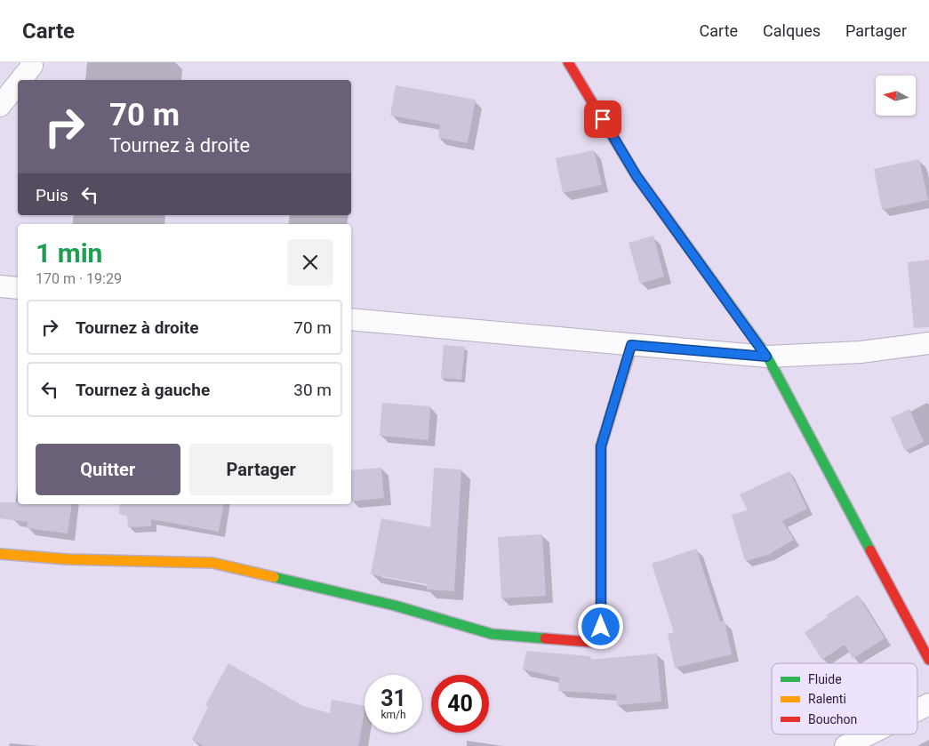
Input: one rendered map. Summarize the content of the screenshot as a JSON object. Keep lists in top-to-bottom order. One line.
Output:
{"legend":["Fluide","Ralenti","Bouchon"],"north":"left","page":{"header":"Carte","nav":["Carte","Calques","Partager"],"turn":["70 m","Tournez à droite"],"then":"Puis","heading":["1 min","170 m · 19:29"],"list":[{"name":"Tournez à droite","value":"70 m"},{"name":"Tournez à gauche","value":"30 m"}],"buttons":["Quitter","Partager"],"speed":"31 km/h","limit":"40"}}
